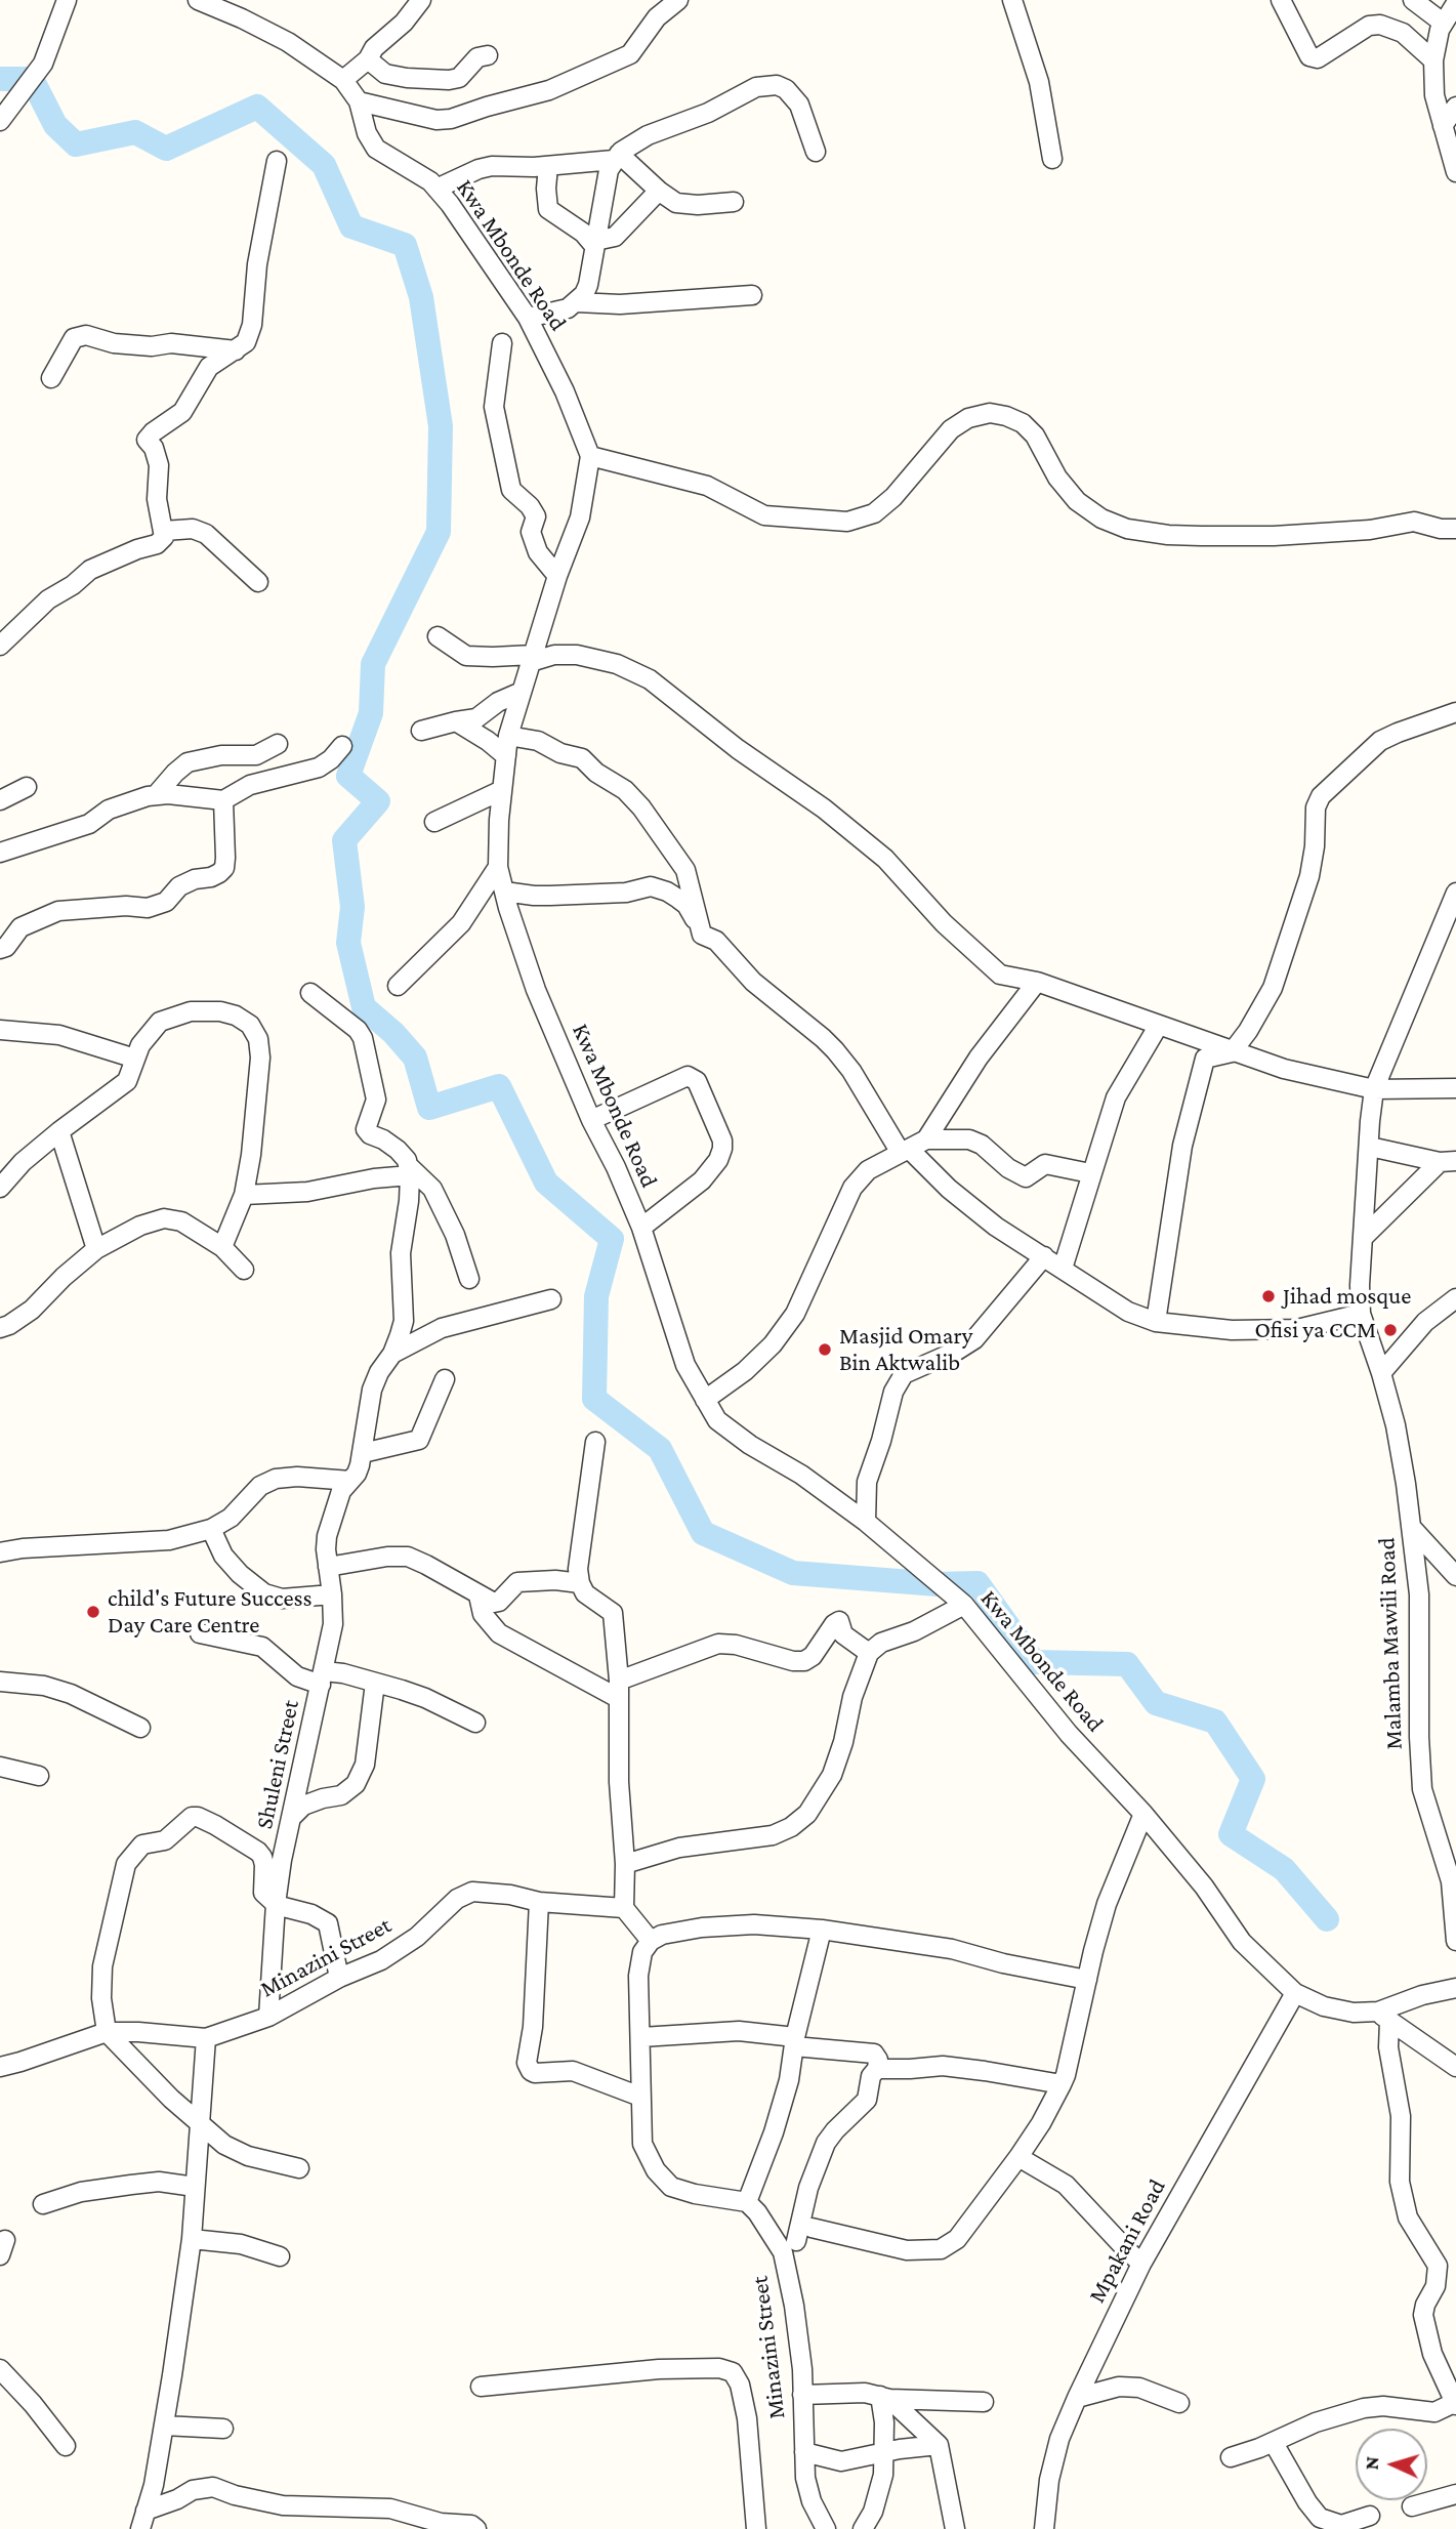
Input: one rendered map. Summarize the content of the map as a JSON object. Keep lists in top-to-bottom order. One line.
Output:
{"streets":{"street":["Kwa Mbonde Road","Malamba Mawili Road","Shuleni Street","Minazini Street","Mpakani Road"]},"crossings":[["Kwa Mbonde Road","Mpakani Road"],["Shuleni Street","Minazini Street"]],"places":["Jihad mosque","Ofisi ya CCM","Masjid Omary Bin Aktwalib","child's Future Success Day Care Centre"],"north":"left"}
